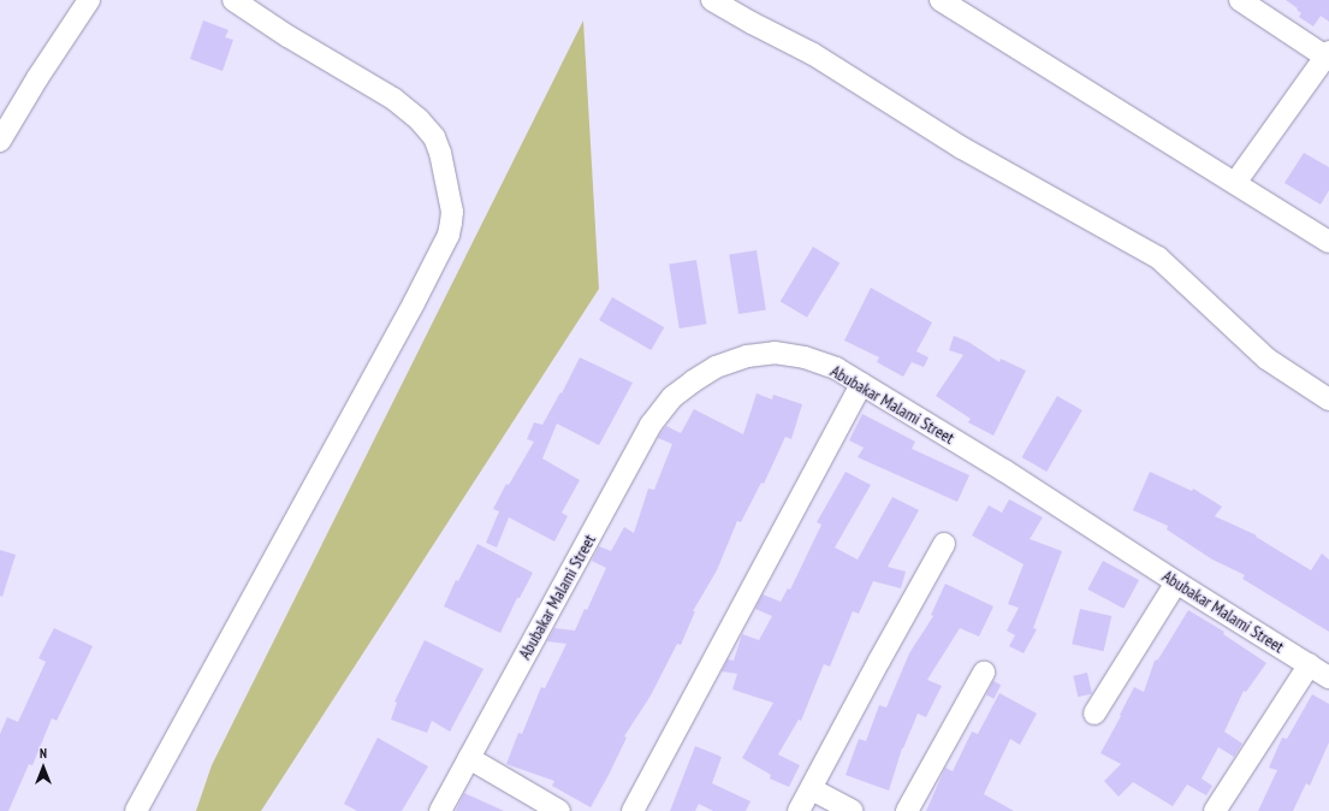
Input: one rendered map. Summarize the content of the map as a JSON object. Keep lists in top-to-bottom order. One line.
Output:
{"streets":{"street":["Abubakar Malami Street"]},"north":"top"}
